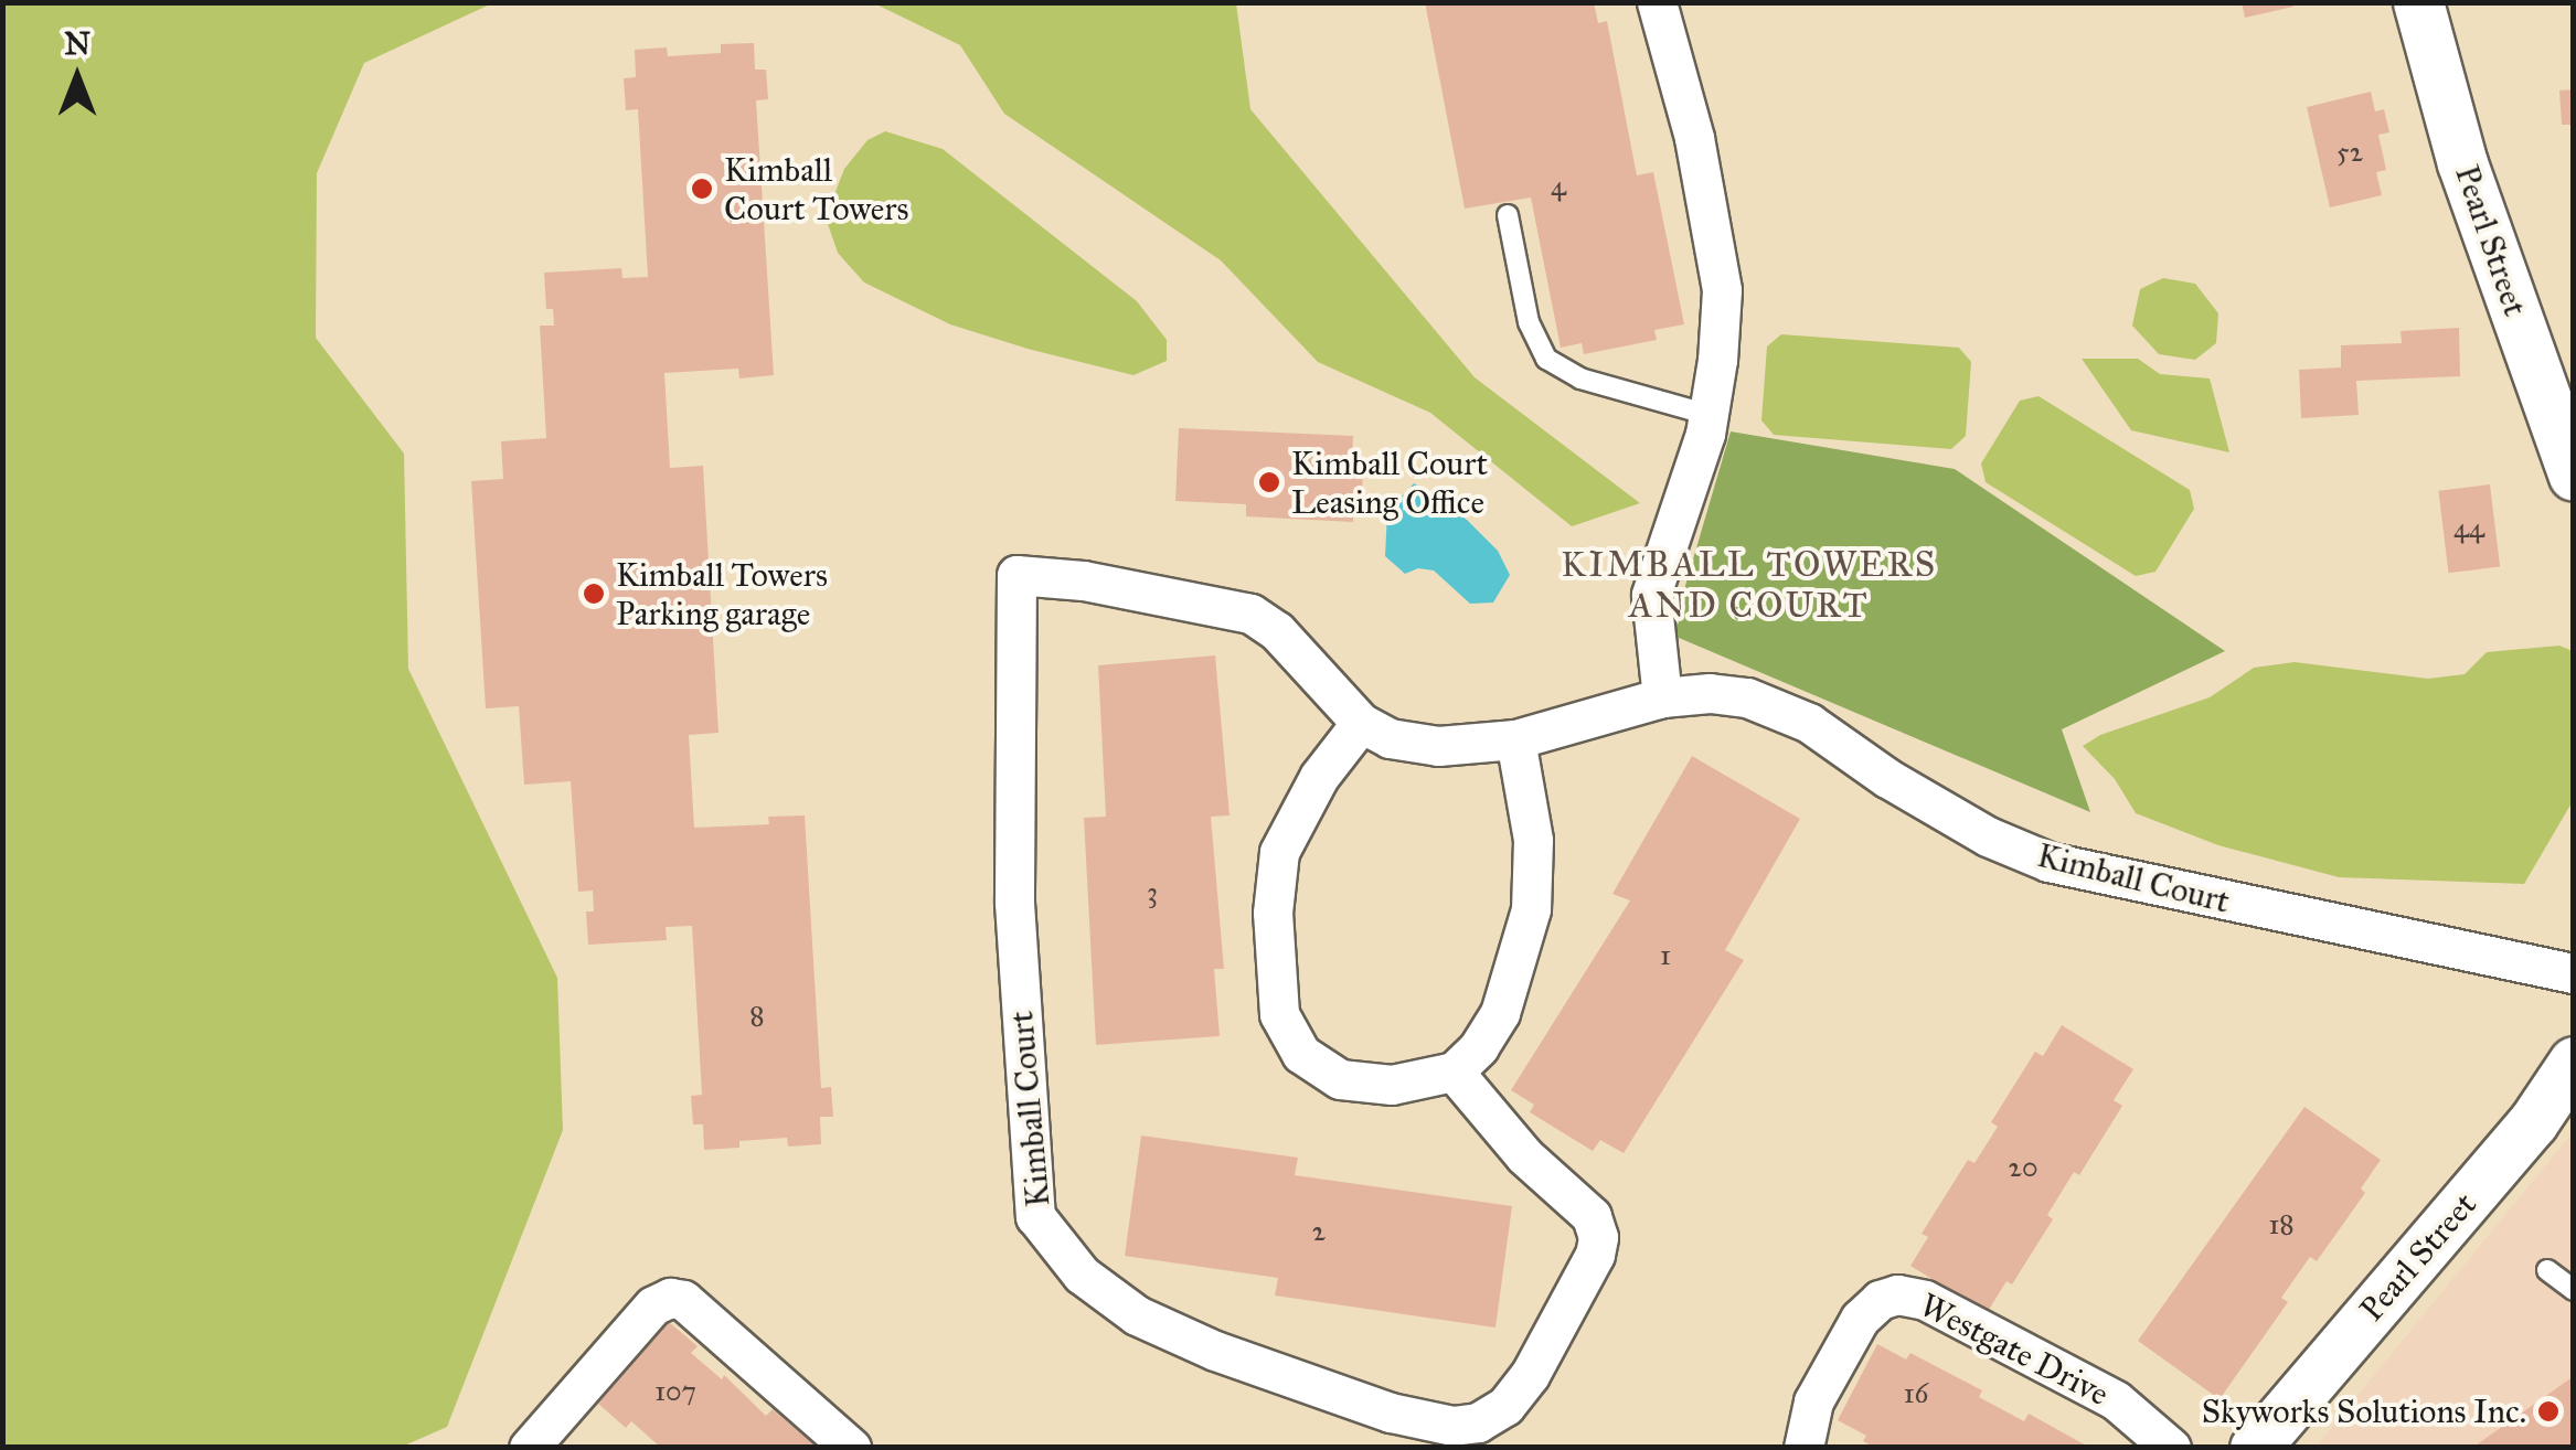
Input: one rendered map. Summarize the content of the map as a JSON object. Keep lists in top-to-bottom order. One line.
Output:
{"streets":{"street":["Pearl Street","Kimball Court","Westgate Drive"]},"districts":["KIMBALL TOWERS AND COURT"],"places":["Kimball Court Towers","Kimball Court Leasing Office","Kimball Towers Parking garage","Skyworks Solutions Inc."],"house_numbers":["52","4","44","3","1","8","20","18","2","107","16"],"north":"top"}
